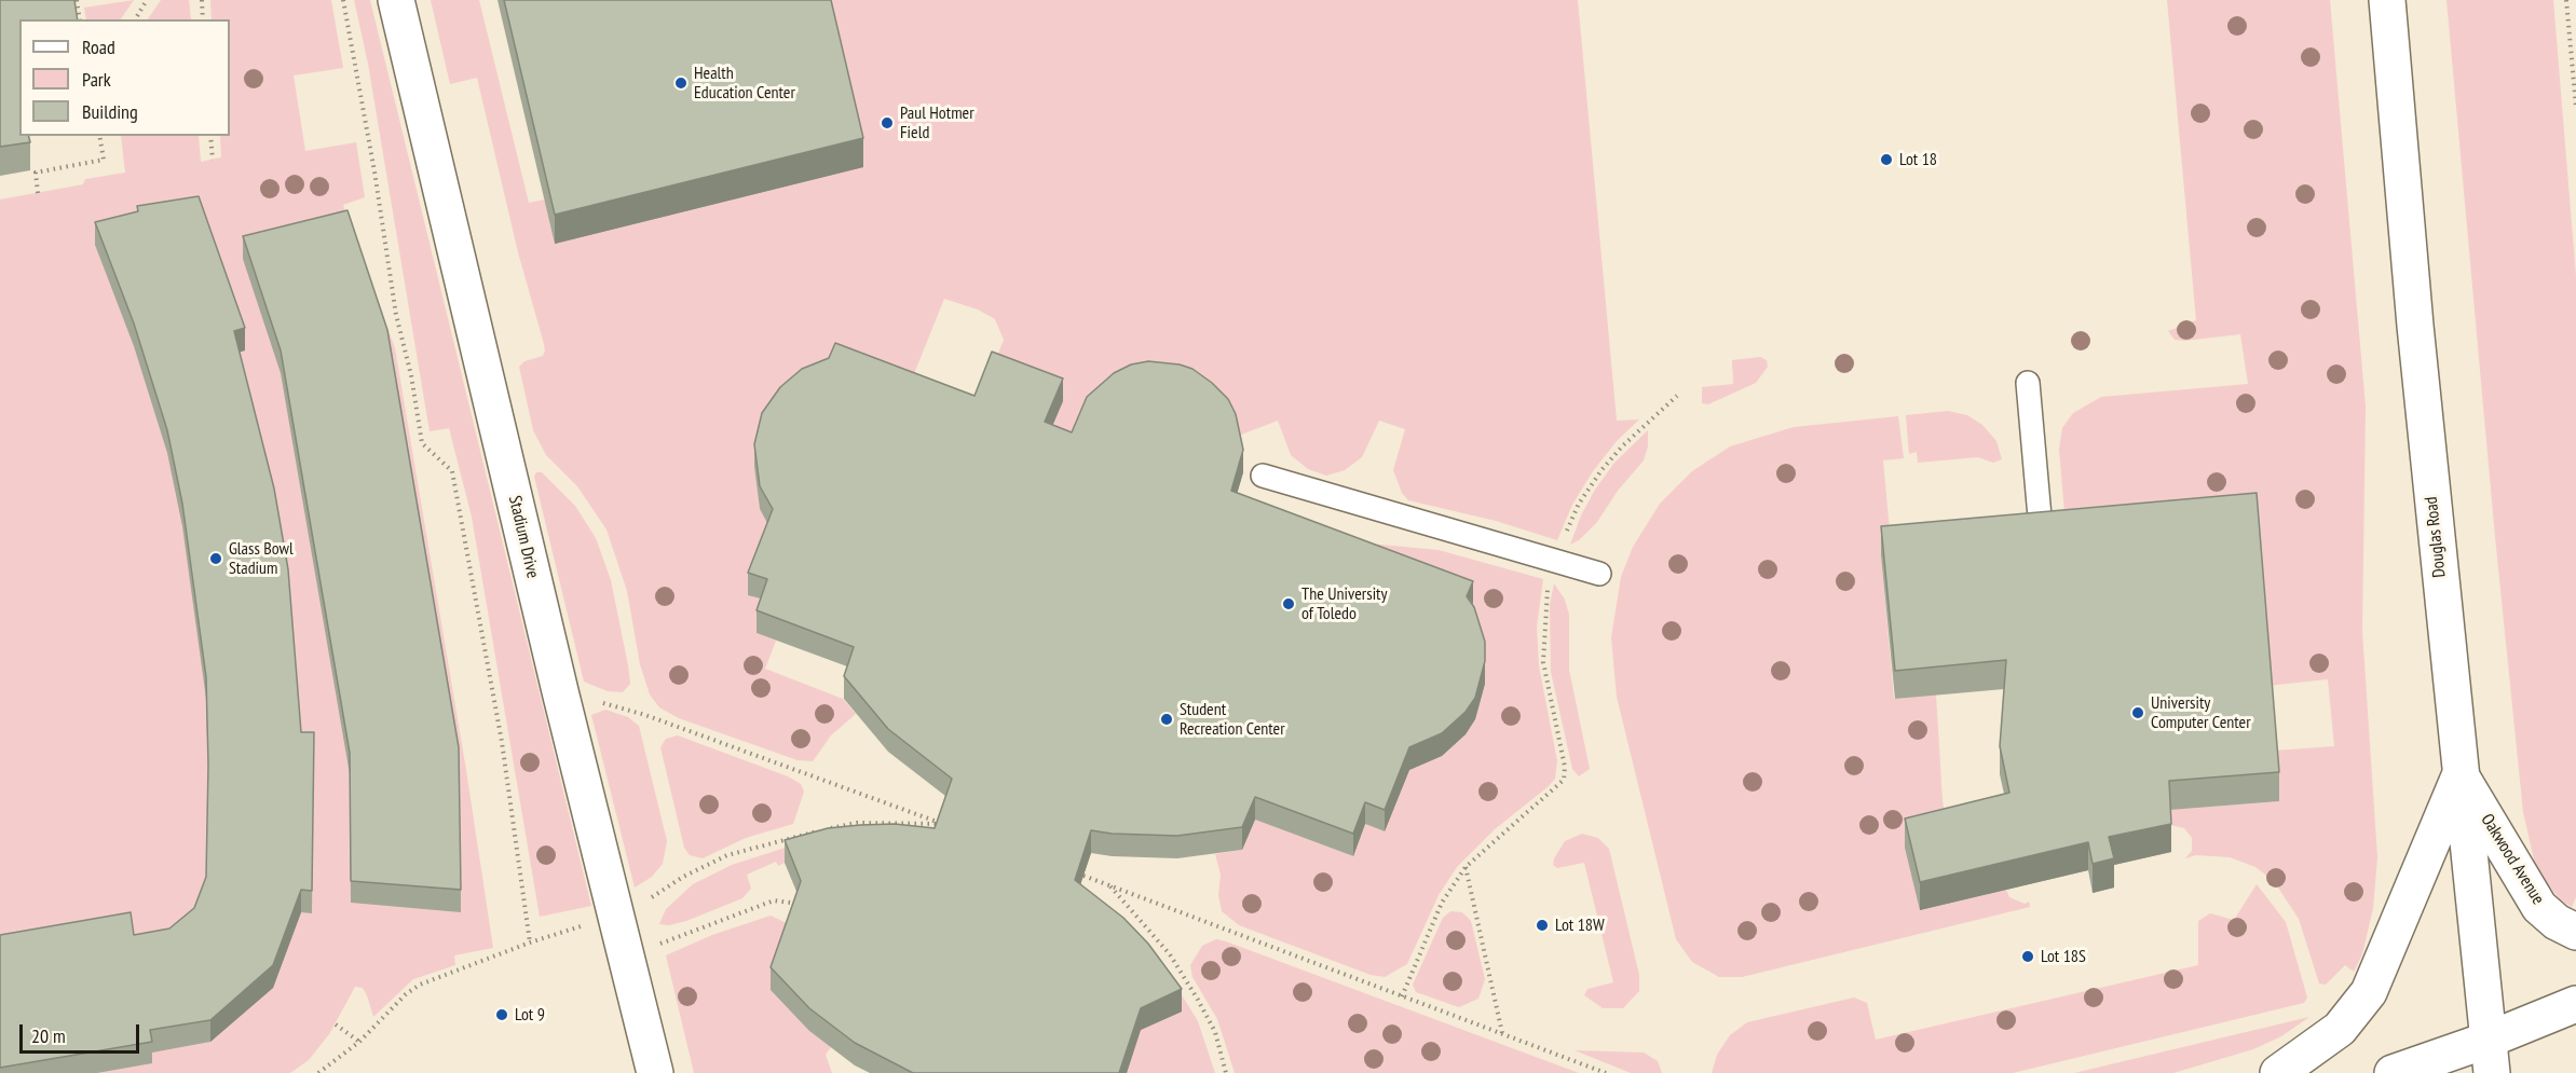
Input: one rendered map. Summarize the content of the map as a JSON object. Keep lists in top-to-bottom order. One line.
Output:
{"streets":{"street":["Stadium Drive","Douglas Road","Oakwood Avenue"]},"crossings":[["Douglas Road","Oakwood Avenue"]],"places":["Health Education Center","Paul Hotmer Field","Lot 18","Glass Bowl Stadium","The University of Toledo","University Computer Center","Student Recreation Center","Lot 18W","Lot 18S","Lot 9"],"legend":["Road","Park","Building"],"scale_bar":"20 m"}
